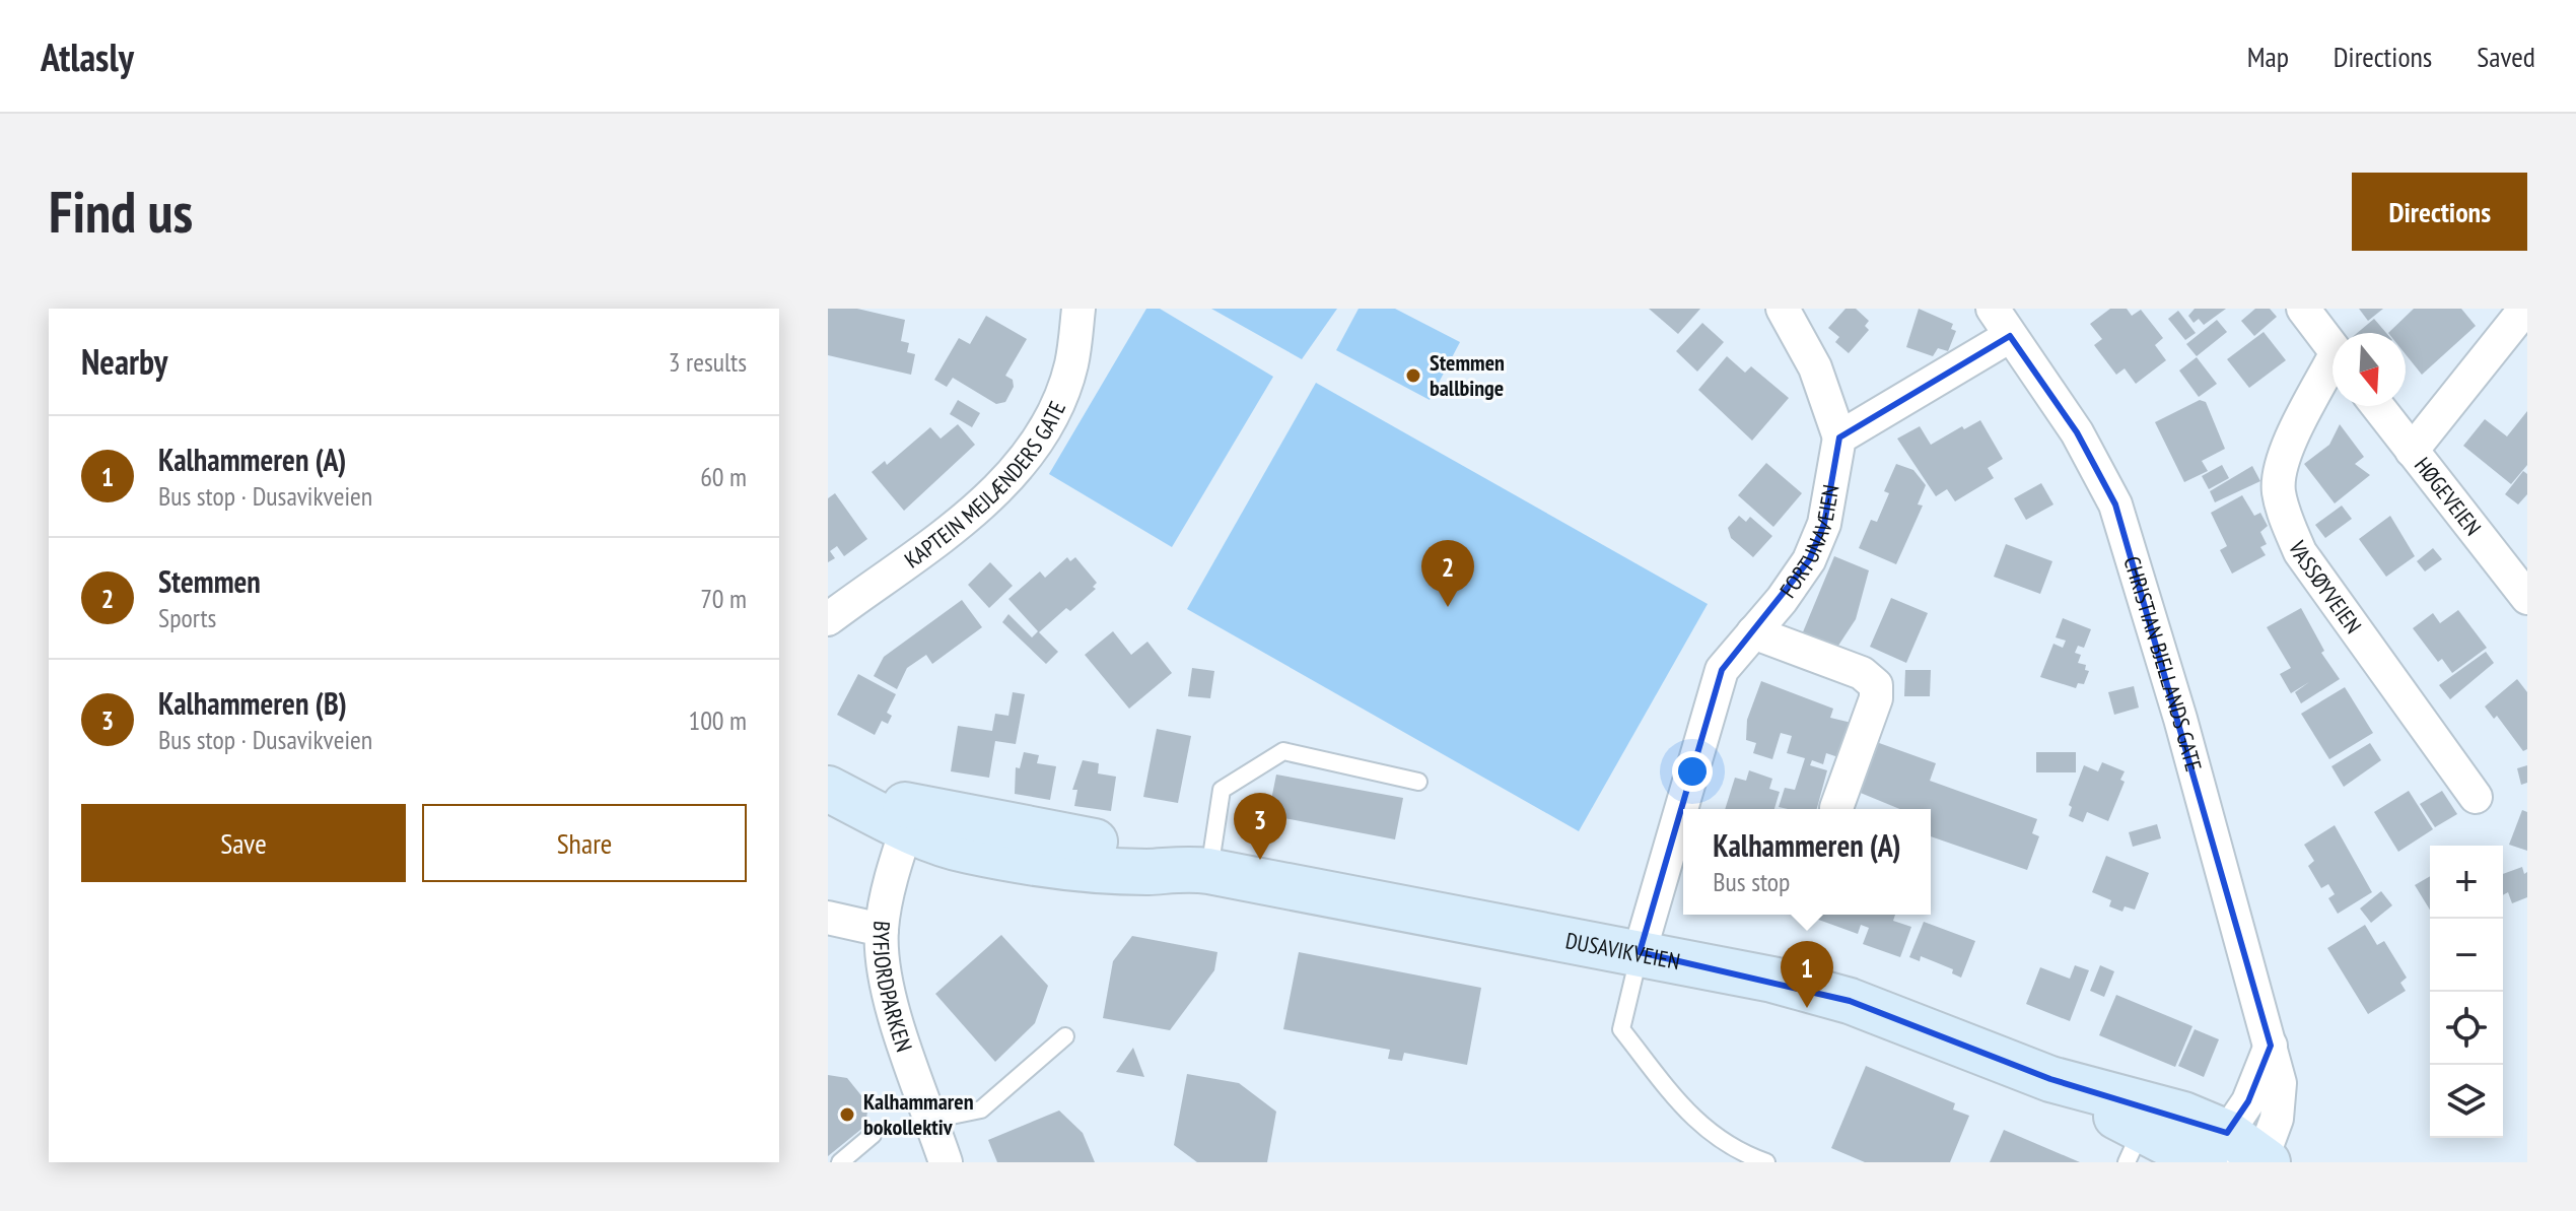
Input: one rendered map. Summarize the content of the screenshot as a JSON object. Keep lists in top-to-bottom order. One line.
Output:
{"streets":{"main road":["DUSAVIKVEIEN"],"street":["KAPTEIN MEJLÆNDERS GATE","HØGEVEIEN","FORTUNAVEIEN","VASSØYVEIEN","CHRISTIAN BJELLANDS GATE","BYFJORDPARKEN"]},"crossings":[["FORTUNAVEIEN","DUSAVIKVEIEN"],["CHRISTIAN BJELLANDS GATE","DUSAVIKVEIEN"],["DUSAVIKVEIEN","BYFJORDPARKEN"]],"places":["Stemmen ballbinge","Kalhammaren bokollektiv"],"north":"bottom","page":{"header":"Atlasly","nav":["Map","Directions","Saved"],"buttons":["Directions",["Save","Share"]],"title":"Find us","heading":["Nearby","3 results"],"list":[{"mark":"1","name":"Kalhammeren (A)","note":"Bus stop · Dusavikveien","value":"60 m"},{"mark":"2","name":"Stemmen","note":"Sports","value":"70 m"},{"mark":"3","name":"Kalhammeren (B)","note":"Bus stop · Dusavikveien","value":"100 m"}],"pins":["2","3","1"],"popup":["Kalhammeren (A)","Bus stop"],"map_buttons":["+","−"]}}
